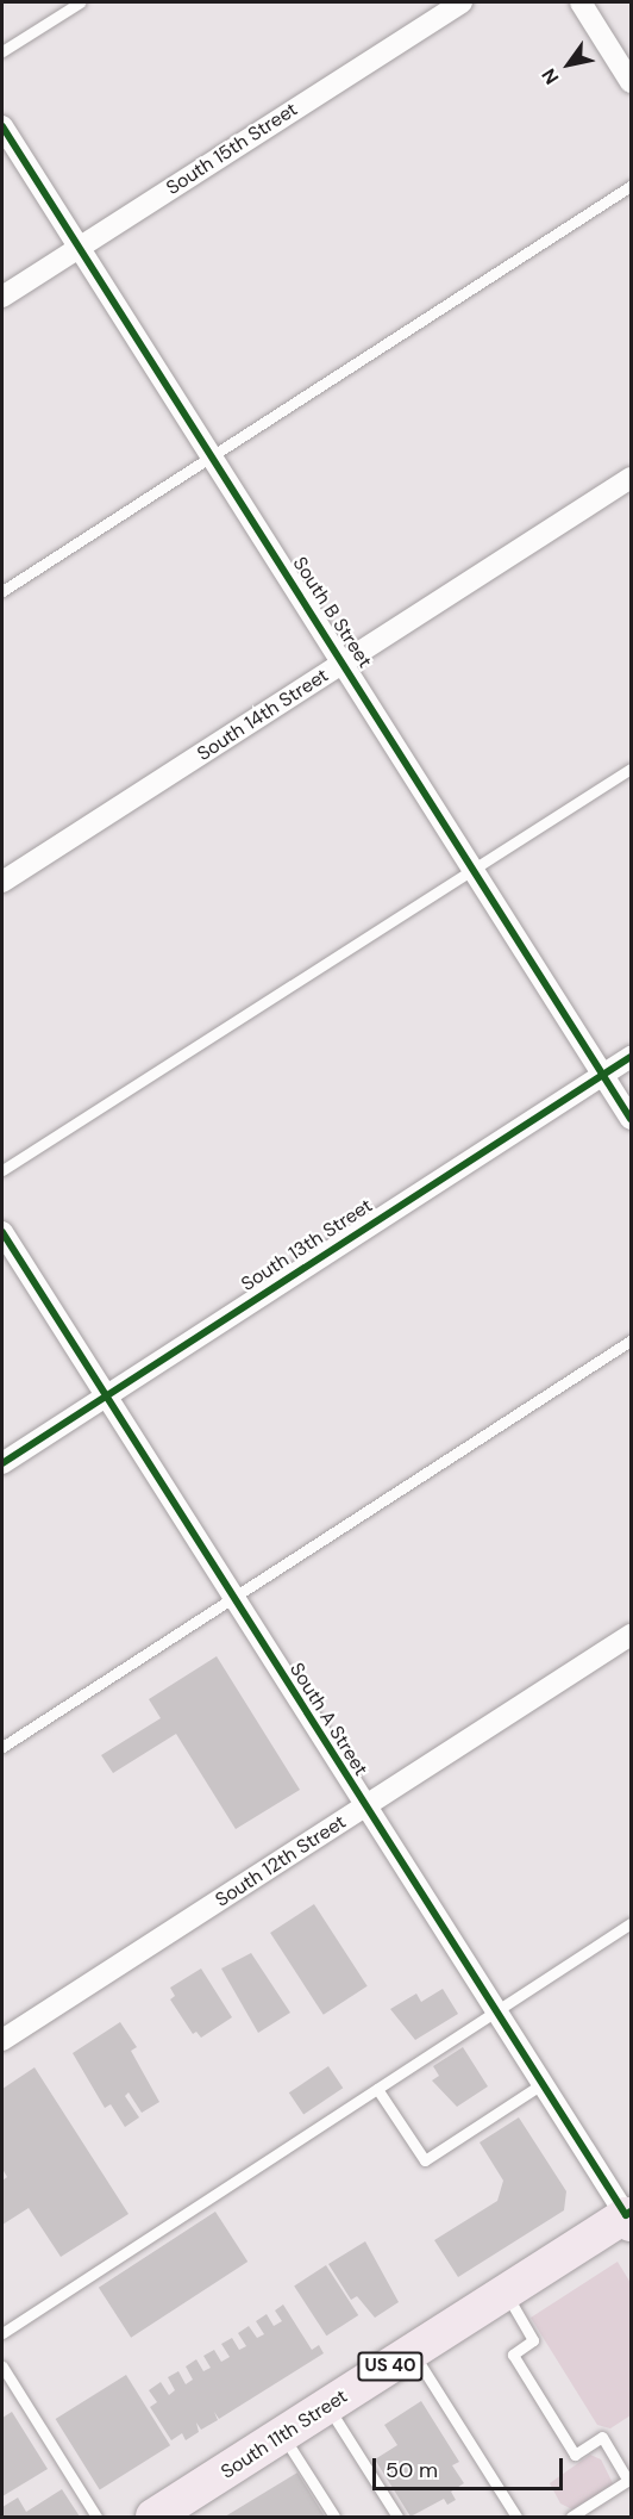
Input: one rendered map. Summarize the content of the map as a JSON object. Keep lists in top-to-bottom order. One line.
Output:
{"streets":{"main road":["US 40","South 11th Street"],"street":["South 15th Street","South B Street","South 14th Street","South 13th Street","South A Street","South 12th Street"]},"crossings":[["South 15th Street","South B Street"],["South B Street","South 14th Street"],["South B Street","South 13th Street"],["South 13th Street","South A Street"],["South A Street","South 12th Street"],["South A Street","South 11th Street"]],"scale_bar":"50 m","north":"bottom left"}
